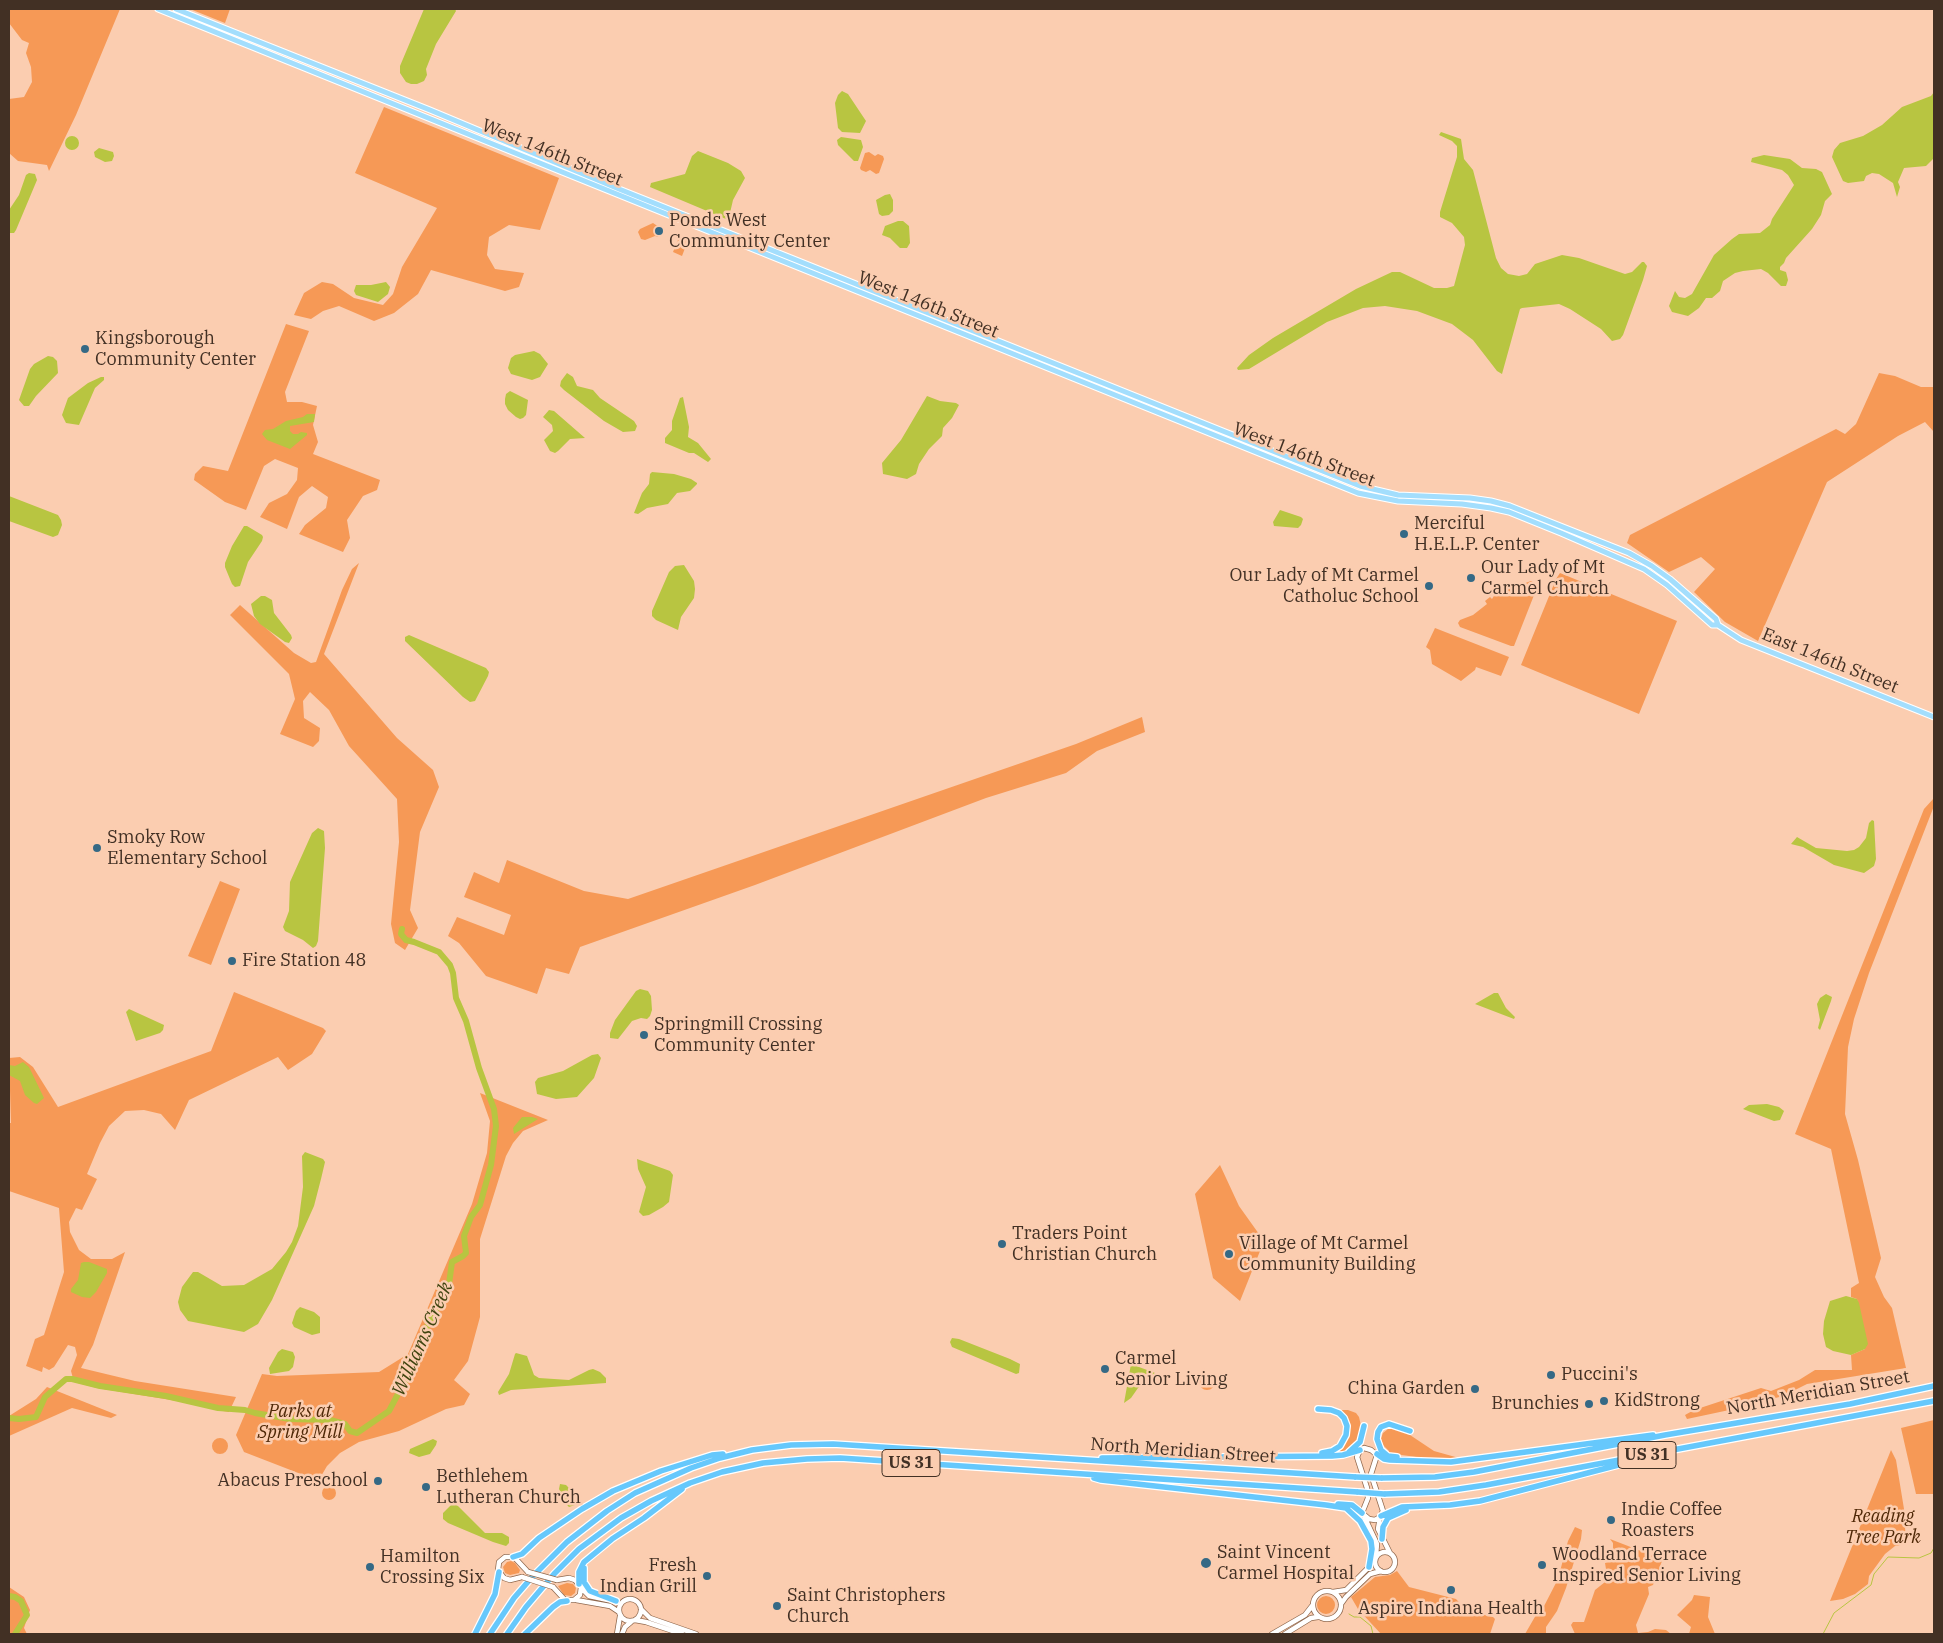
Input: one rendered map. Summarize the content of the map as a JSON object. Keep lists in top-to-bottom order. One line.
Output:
{"streets":{"highway":["North Meridian Street","US 31"],"main road":["West 146th Street","East 146th Street"]},"crossings":[["West 146th Street","East 146th Street"],["North Meridian Street","US 31"]],"water":["Williams Creek"],"parks":["Parks at Spring Mill","Reading Tree Park"],"places":["Ponds West Community Center","Kingsborough Community Center","Merciful H.E.L.P. Center","Our Lady of Mt Carmel Church","Our Lady of Mt Carmel Catholuc School","Smoky Row Elementary School","Fire Station 48","Springmill Crossing Community Center","Traders Point Christian Church","Village of Mt Carmel Community Building","Carmel Senior Living","Puccini's","China Garden","KidStrong","Brunchies","Abacus Preschool","Bethlehem Lutheran Church","Indie Coffee Roasters","Saint Vincent Carmel Hospital","Woodland Terrace Inspired Senior Living","Hamilton Crossing Six","Fresh Indian Grill","Aspire Indiana Health","Saint Christophers Church"]}
